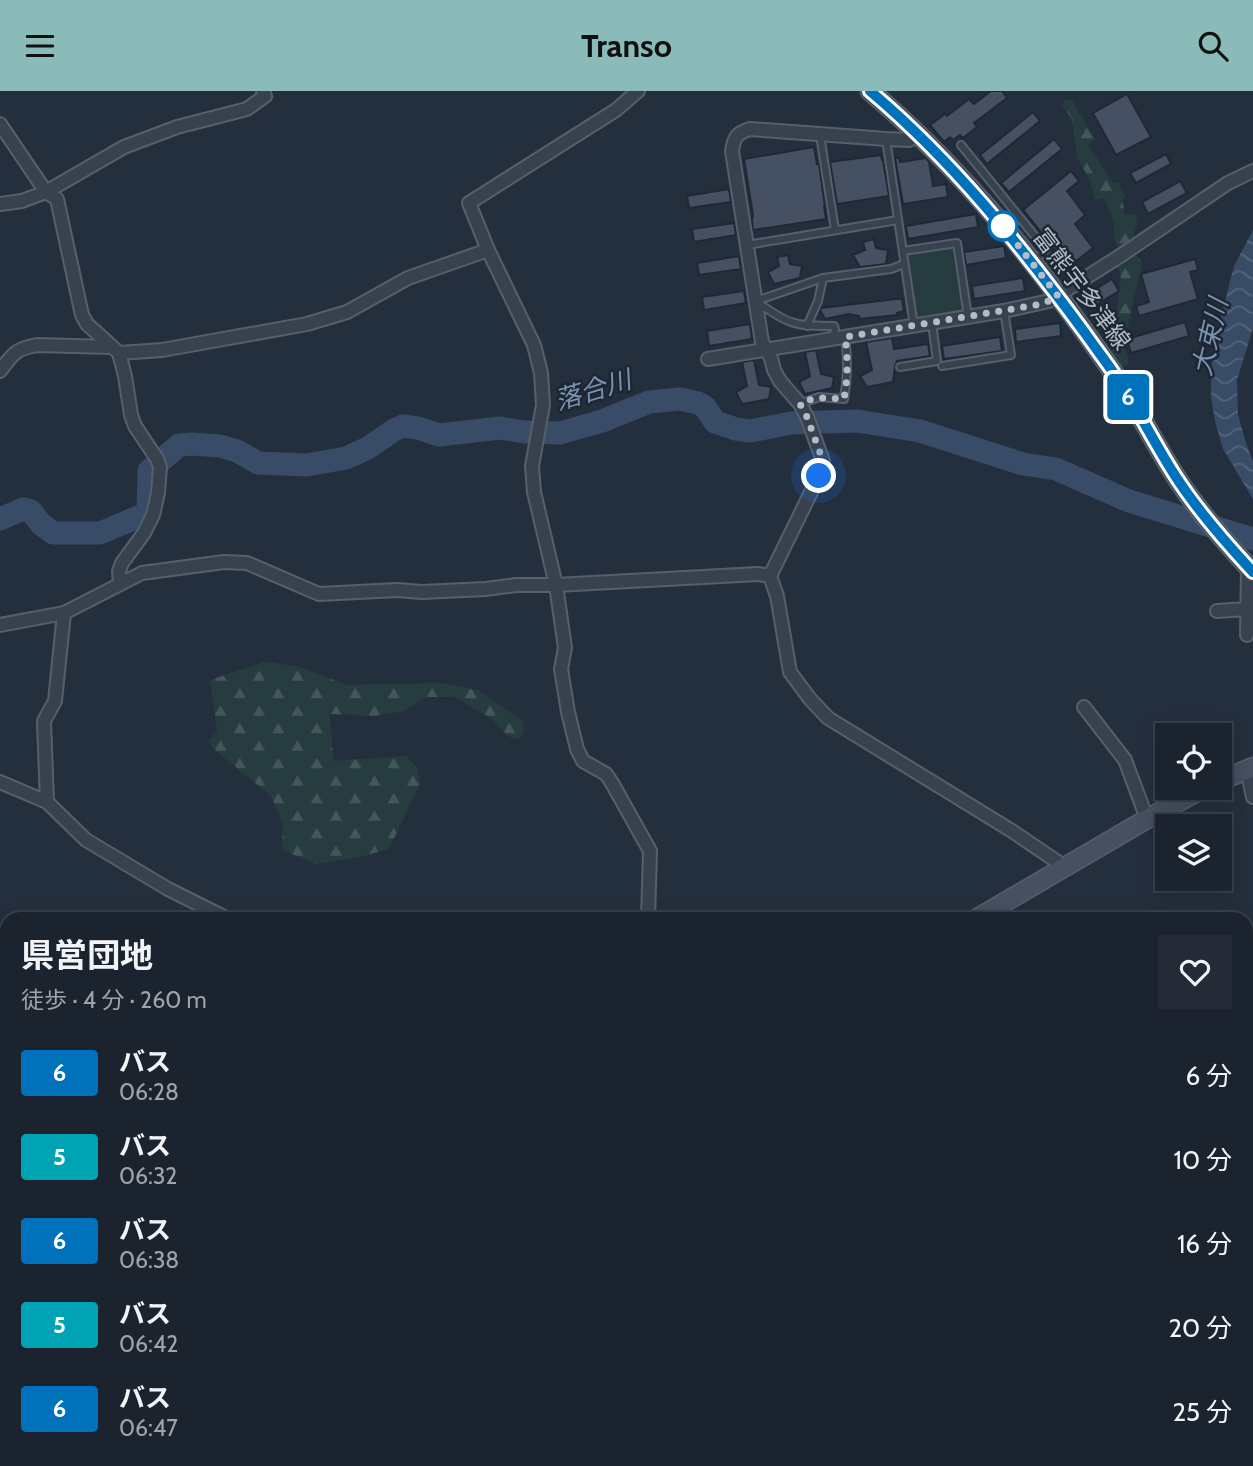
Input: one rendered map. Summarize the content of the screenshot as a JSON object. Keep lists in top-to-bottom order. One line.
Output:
{"streets":{"main road":["富熊宇多津線"]},"water":["大束川","落合川"],"lines":["bus line 6"],"page":{"header":"Transo","on_map":"6","heading":["県営団地","徒歩 · 4 分 · 260 m"],"list":[{"mark":"6","name":"バス","note":"06:28","value":"6 分"},{"mark":"5","name":"バス","note":"06:32","value":"10 分"},{"mark":"6","name":"バス","note":"06:38","value":"16 分"},{"mark":"5","name":"バス","note":"06:42","value":"20 分"},{"mark":"6","name":"バス","note":"06:47","value":"25 分"}]}}
